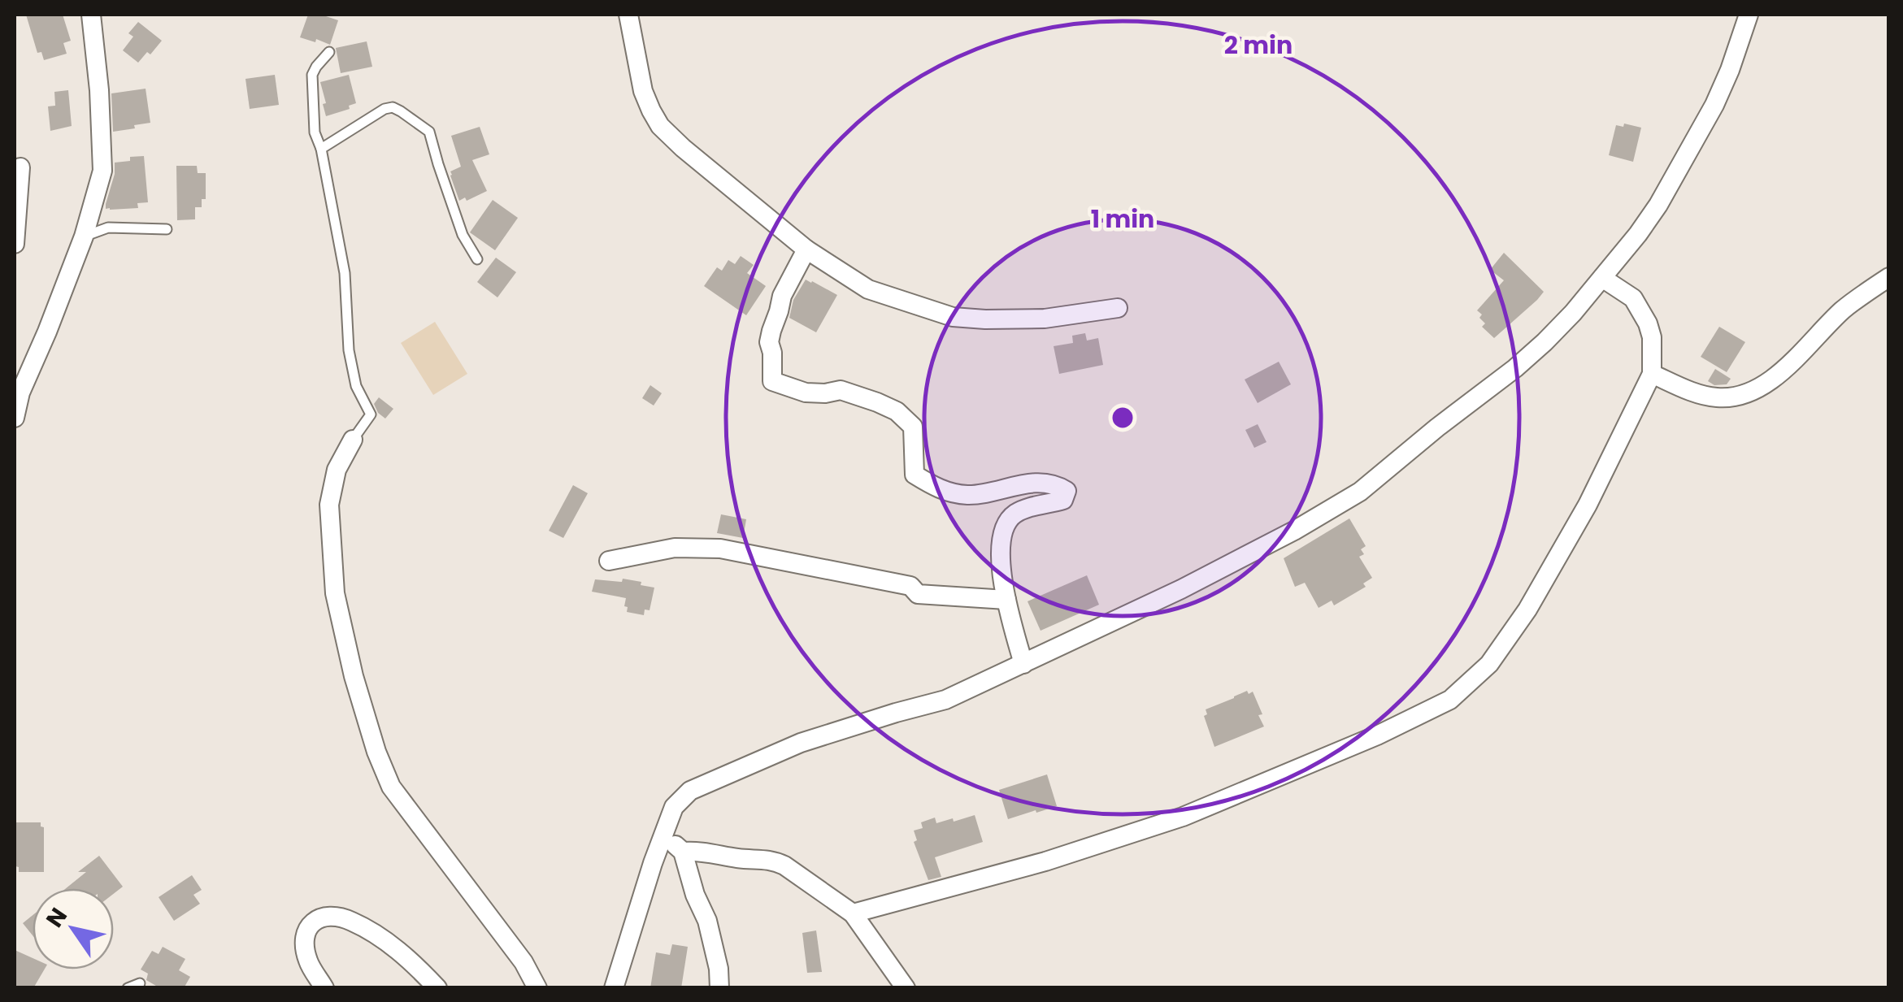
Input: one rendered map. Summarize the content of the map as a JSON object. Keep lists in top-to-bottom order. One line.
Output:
{"north":"top left","rings":["2 min","1 min"]}
